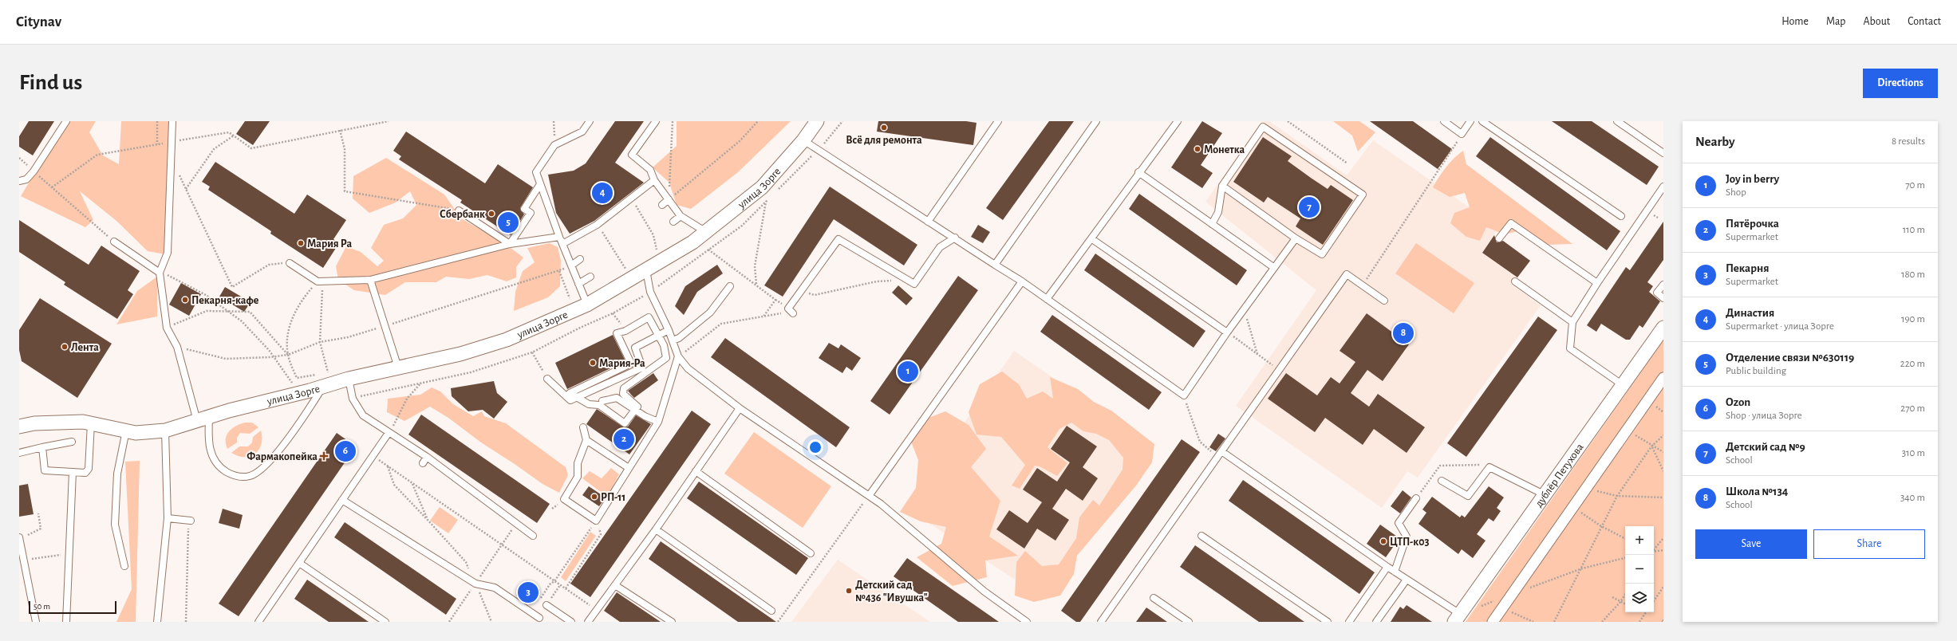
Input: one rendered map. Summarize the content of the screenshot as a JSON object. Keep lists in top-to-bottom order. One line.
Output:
{"streets":{"street":["улица Зорге","дублёр Петухова"]},"places":{"other":["Всё для ремонта","Монетка","Сбербанк","Мария Ра","Пекарня-кафе","Лента","Мария-Ра","РП-11","ЦТП-к03","Детский сад №436 \"Ивушка\""],"health":["Фармакопейка"]},"scale_bar":"50 m","page":{"header":"Citynav","nav":["Home","Map","About","Contact"],"buttons":["Directions",["Save","Share"]],"title":"Find us","heading":["Nearby","8 results"],"list":[{"mark":"1","name":"Joy in berry","note":"Shop","value":"70 m"},{"mark":"2","name":"Пятёрочка","note":"Supermarket","value":"110 m"},{"mark":"3","name":"Пекарня","note":"Supermarket","value":"180 m"},{"mark":"4","name":"Династия","note":"Supermarket · улица Зорге","value":"190 m"},{"mark":"5","name":"Отделение связи №630119","note":"Public building","value":"220 m"},{"mark":"6","name":"Ozon","note":"Shop · улица Зорге","value":"270 m"},{"mark":"7","name":"Детский сад №9","note":"School","value":"310 m"},{"mark":"8","name":"Школа №134","note":"School","value":"340 m"}],"pins":["4","7","5","8","1","2","6","3"],"map_buttons":["+","−"],"scale":"50 m"}}
